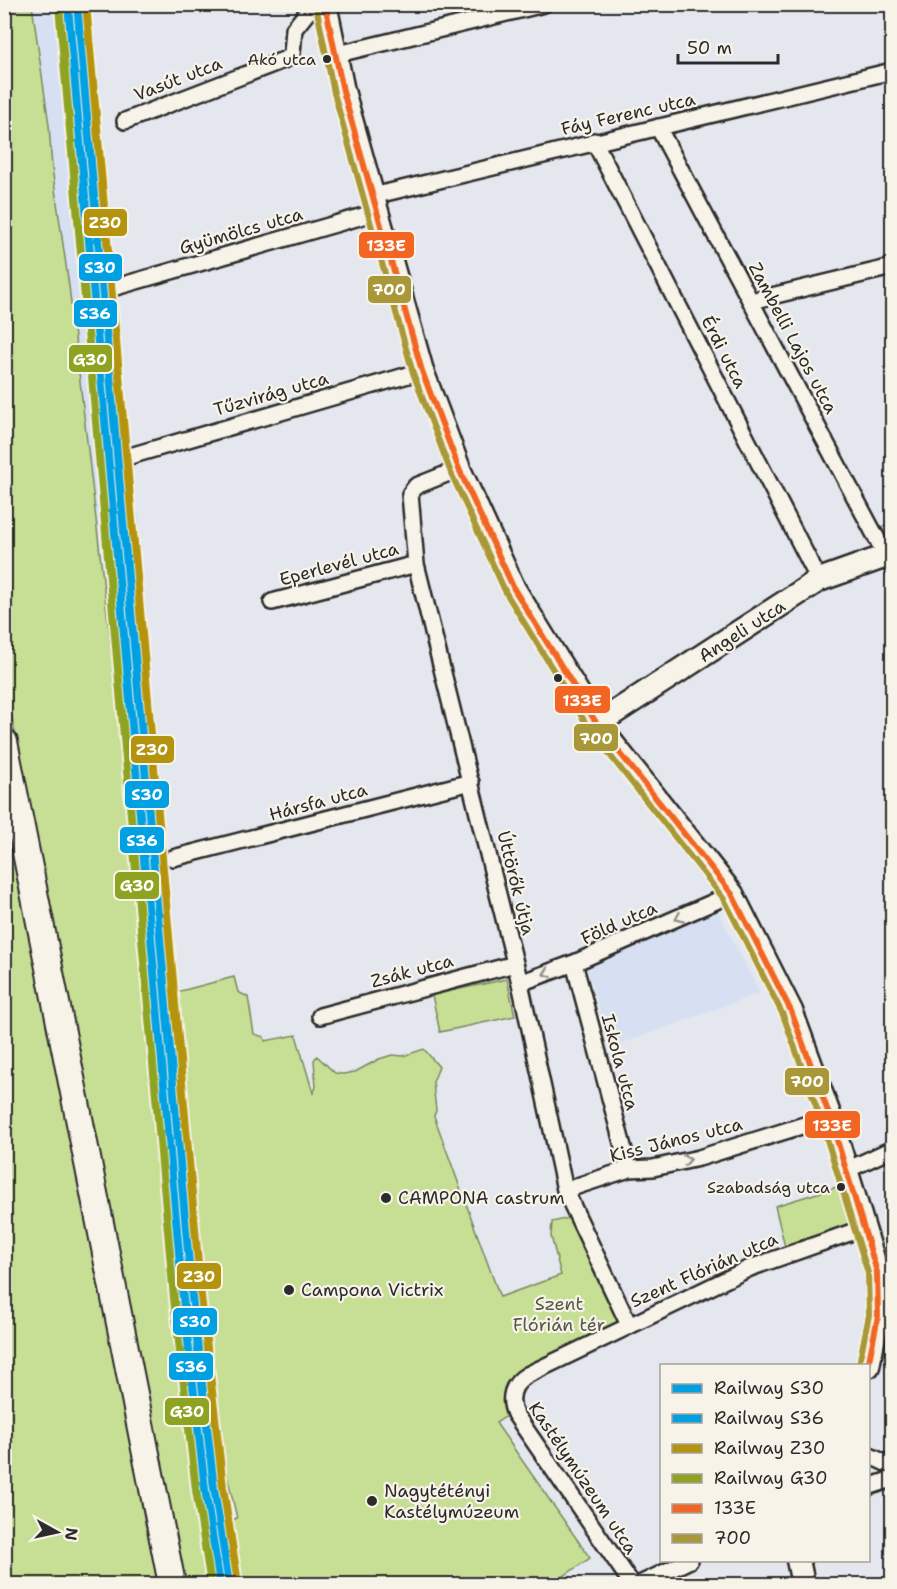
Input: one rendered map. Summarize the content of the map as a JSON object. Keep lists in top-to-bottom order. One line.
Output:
{"streets":{"main road":["Angeli utca"],"street":["Vasút utca","Fáy Ferenc utca","Gyümölcs utca","Zambelli Lajos utca","Érdi utca","Tűzvirág utca","Eperlevél utca","Hársfa utca","Úttörők útja","Föld utca","Zsák utca","Iskola utca","Kiss János utca","Szent Flórián utca","Kastélymúzeum utca"]},"crossings":[["Fáy Ferenc utca","Gyümölcs utca"],["Fáy Ferenc utca","Zambelli Lajos utca"],["Fáy Ferenc utca","Érdi utca"],["Zambelli Lajos utca","Angeli utca"],["Érdi utca","Angeli utca"],["Eperlevél utca","Úttörők útja"],["Hársfa utca","Úttörők útja"],["Úttörők útja","Föld utca"],["Úttörők útja","Zsák utca"],["Úttörők útja","Kiss János utca"],["Úttörők útja","Szent Flórián utca"],["Föld utca","Iskola utca"],["Iskola utca","Kiss János utca"],["Szent Flórián utca","Kastélymúzeum utca"]],"one_way":["Föld utca","Kiss János utca"],"parks":["Szent Flórián tér"],"places":["Akó utca","Szabadság utca","CAMPONA castrum","Campona Victrix","Nagytétényi Kastélymúzeum"],"lines":["rail line S30","rail line Z30","transit line 133E","rail line S36","rail line G30","transit line 700"],"legend":["Railway S30","Railway S36","Railway Z30","Railway G30","133E","700"],"scale_bar":"50 m","north":"right"}
